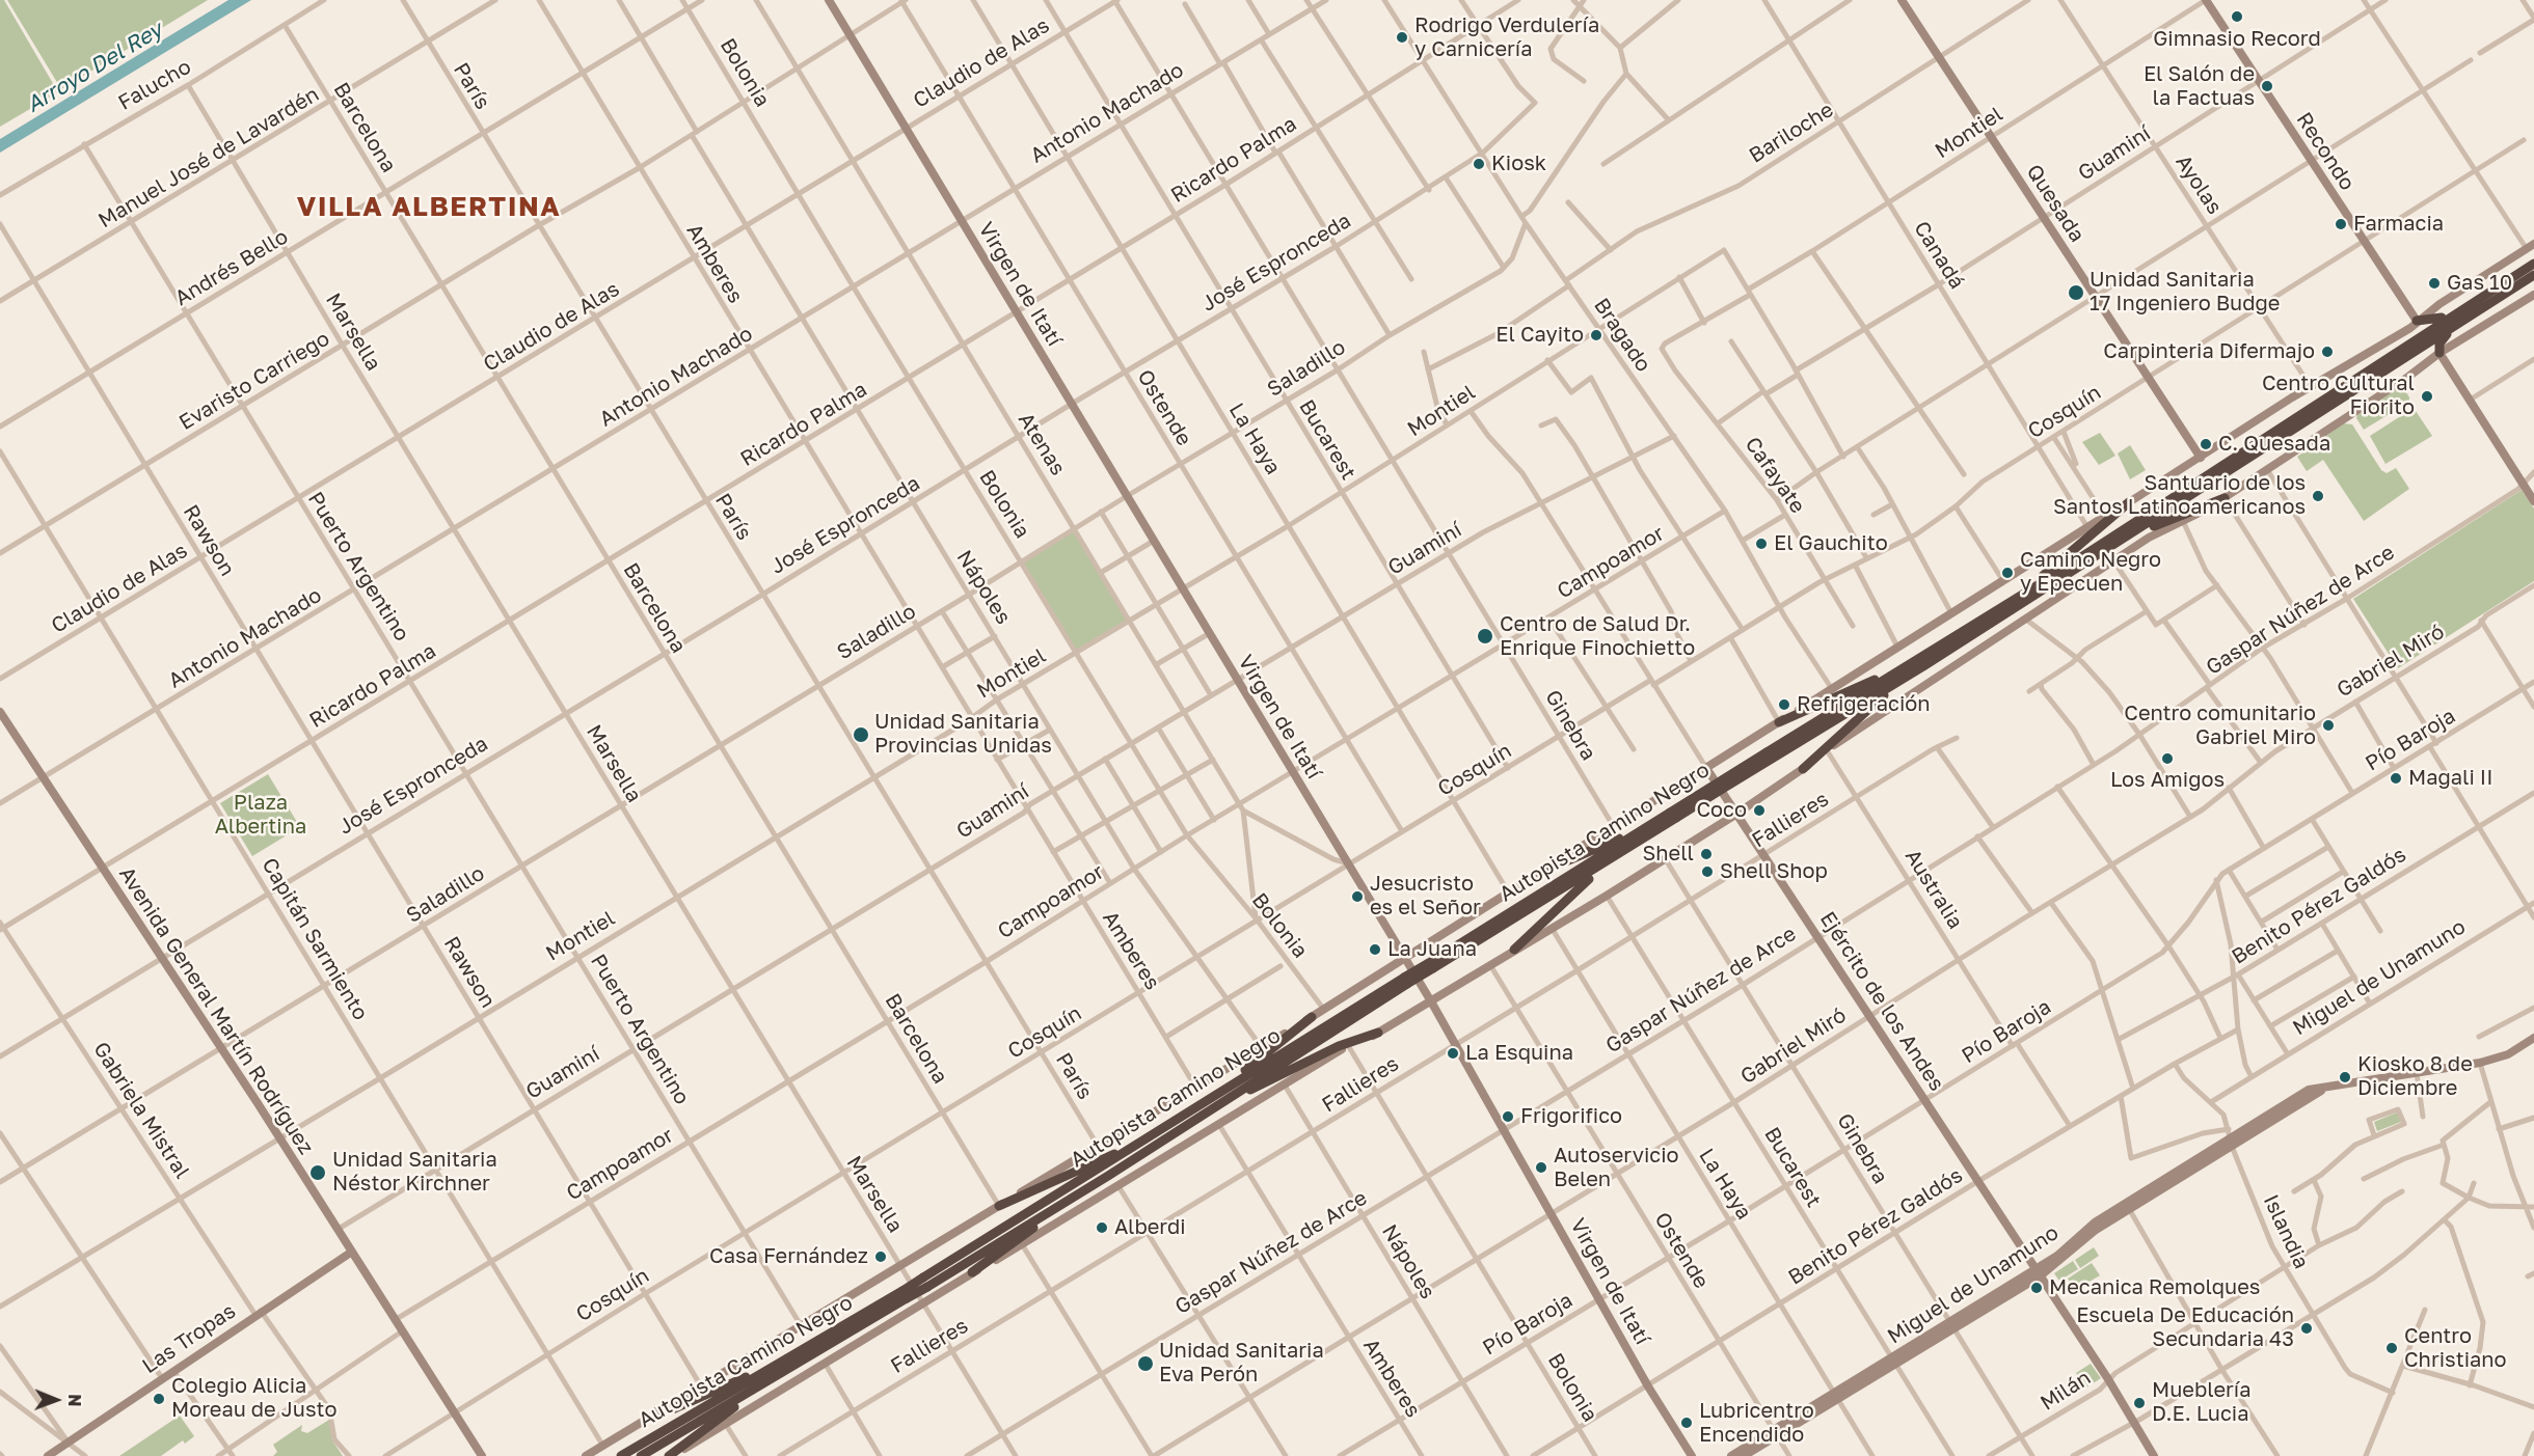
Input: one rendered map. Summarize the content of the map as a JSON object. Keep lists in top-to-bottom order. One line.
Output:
{"streets":{"highway":["Autopista Camino Negro"],"street":["Claudio de Alas","Bolonia","Falucho","París","Antonio Machado","Barcelona","Bariloche","Montiel","Recondo","Guaminí","Manuel José de Lavardén","Ricardo Palma","Ayolas","Quesada","Canadá","José Espronceda","Amberes","Andrés Bello","Virgen de Itatí","Marsella","Bragado","Saladillo","Evaristo Carriego","Ostende","Cosquín","La Haya","Bucarest","Atenas","Cafayate","Rawson","Campoamor","Puerto Argentino","Nápoles","Gaspar Núñez de Arce","Gabriel Miró","Ginebra","Pío Baroja","Fallieres","Australia","Benito Pérez Galdós","Capitán Sarmiento","Miguel de Unamuno","Ejército de los Andes","Avenida General Martín Rodríguez","Gabriela Mistral","Islandia","Las Tropas","Milán"]},"crossings":[["Claudio de Alas","Bolonia"],["Claudio de Alas","París"],["Claudio de Alas","Barcelona"],["Claudio de Alas","Amberes"],["Claudio de Alas","Virgen de Itatí"],["Claudio de Alas","Marsella"],["Claudio de Alas","Ostende"],["Claudio de Alas","La Haya"],["Claudio de Alas","Bucarest"],["Claudio de Alas","Atenas"],["Claudio de Alas","Rawson"],["Claudio de Alas","Puerto Argentino"],["Claudio de Alas","Nápoles"],["Claudio de Alas","Ginebra"],["Claudio de Alas","Capitán Sarmiento"],["Bolonia","Antonio Machado"],["Bolonia","Montiel"],["Bolonia","Guaminí"],["Bolonia","Ricardo Palma"],["Bolonia","José Espronceda"],["Bolonia","Andrés Bello"],["Bolonia","Saladillo"],["Bolonia","Evaristo Carriego"],["Bolonia","Cosquín"],["Bolonia","Atenas"],["Bolonia","Campoamor"],["Bolonia","Gaspar Núñez de Arce"],["Bolonia","Gabriel Miró"],["Bolonia","Pío Baroja"],["Bolonia","Fallieres"],["Bolonia","Benito Pérez Galdós"],["Falucho","Barcelona"],["Falucho","Marsella"],["Falucho","Puerto Argentino"],["París","Antonio Machado"],["París","Montiel"],["París","Guaminí"],["París","Manuel José de Lavardén"],["París","Ricardo Palma"],["París","José Espronceda"],["París","Andrés Bello"],["París","Saladillo"],["París","Evaristo Carriego"],["París","Cosquín"],["París","Campoamor"],["Antonio Machado","Barcelona"],["Antonio Machado","Amberes"],["Antonio Machado","Virgen de Itatí"],["Antonio Machado","Marsella"],["Antonio Machado","Ostende"],["Antonio Machado","La Haya"],["Antonio Machado","Bucarest"],["Antonio Machado","Atenas"],["Antonio Machado","Rawson"],["Antonio Machado","Puerto Argentino"],["Antonio Machado","Nápoles"],["Antonio Machado","Ginebra"],["Antonio Machado","Capitán Sarmiento"],["Antonio Machado","Avenida General Martín Rodríguez"],["Barcelona","Montiel"],["Barcelona","Guaminí"],["Barcelona","Manuel José de Lavardén"],["Barcelona","Ricardo Palma"],["Barcelona","José Espronceda"],["Barcelona","Andrés Bello"],["Barcelona","Saladillo"],["Barcelona","Evaristo Carriego"],["Barcelona","Cosquín"],["Barcelona","Campoamor"],["Bariloche","Quesada"],["Bariloche","Canadá"],["Bariloche","Bragado"],["Montiel","Recondo"],["Montiel","Ayolas"],["Montiel","Quesada"],["Montiel","Canadá"],["Montiel","Amberes"],["Montiel","Virgen de Itatí"],["Montiel","Marsella"],["Montiel","Bragado"],["Montiel","Ostende"],["Montiel","La Haya"],["Montiel","Bucarest"],["Montiel","Atenas"],["Montiel","Cafayate"],["Montiel","Rawson"],["Montiel","Puerto Argentino"],["Montiel","Nápoles"],["Montiel","Ginebra"],["Montiel","Capitán Sarmiento"],["Montiel","Ejército de los Andes"],["Montiel","Avenida General Martín Rodríguez"],["Montiel","Gabriela Mistral"],["Recondo","Guaminí"],["Recondo","Cosquín"],["Guaminí","Ayolas"],["Guaminí","Quesada"],["Guaminí","Canadá"],["Guaminí","Amberes"],["Guaminí","Virgen de Itatí"],["Guaminí","Marsella"],["Guaminí","Bragado"],["Guaminí","Ostende"],["Guaminí","La Haya"],["Guaminí","Bucarest"],["Guaminí","Atenas"],["Guaminí","Cafayate"],["Guaminí","Rawson"],["Guaminí","Puerto Argentino"],["Guaminí","Nápoles"],["Guaminí","Ginebra"],["Guaminí","Capitán Sarmiento"],["Guaminí","Ejército de los Andes"],["Guaminí","Avenida General Martín Rodríguez"],["Manuel José de Lavardén","Marsella"],["Manuel José de Lavardén","Rawson"],["Manuel José de Lavardén","Puerto Argentino"],["Ricardo Palma","José Espronceda"],["Ricardo Palma","Amberes"],["Ricardo Palma","Virgen de Itatí"],["Ricardo Palma","Marsella"],["Ricardo Palma","Bragado"],["Ricardo Palma","Ostende"],["Ricardo Palma","La Haya"],["Ricardo Palma","Bucarest"],["Ricardo Palma","Atenas"],["Ricardo Palma","Rawson"],["Ricardo Palma","Puerto Argentino"],["Ricardo Palma","Nápoles"],["Ricardo Palma","Ginebra"],["Ricardo Palma","Capitán Sarmiento"],["Ricardo Palma","Avenida General Martín Rodríguez"],["Ricardo Palma","Gabriela Mistral"],["Ayolas","Cosquín"],["Quesada","Cosquín"],["Canadá","Cosquín"],["José Espronceda","Amberes"],["José Espronceda","Virgen de Itatí"],["José Espronceda","Marsella"],["José Espronceda","Bragado"],["José Espronceda","Ostende"],["José Espronceda","La Haya"],["José Espronceda","Bucarest"],["José Espronceda","Atenas"],["José Espronceda","Rawson"],["José Espronceda","Puerto Argentino"],["José Espronceda","Nápoles"],["José Espronceda","Ginebra"],["José Espronceda","Capitán Sarmiento"],["José Espronceda","Avenida General Martín Rodríguez"],["José Espronceda","Gabriela Mistral"],["Amberes","Andrés Bello"],["Amberes","Saladillo"],["Amberes","Evaristo Carriego"],["Amberes","Cosquín"],["Amberes","Campoamor"],["Amberes","Gaspar Núñez de Arce"],["Amberes","Gabriel Miró"],["Amberes","Pío Baroja"],["Amberes","Fallieres"],["Andrés Bello","Marsella"],["Andrés Bello","Rawson"],["Andrés Bello","Puerto Argentino"],["Andrés Bello","Nápoles"],["Virgen de Itatí","Saladillo"],["Virgen de Itatí","Evaristo Carriego"],["Virgen de Itatí","Cosquín"],["Virgen de Itatí","Campoamor"],["Virgen de Itatí","Gaspar Núñez de Arce"],["Virgen de Itatí","Gabriel Miró"],["Virgen de Itatí","Pío Baroja"],["Virgen de Itatí","Fallieres"],["Virgen de Itatí","Benito Pérez Galdós"],["Marsella","Saladillo"],["Marsella","Evaristo Carriego"],["Marsella","Cosquín"],["Marsella","Campoamor"],["Marsella","Gaspar Núñez de Arce"],["Marsella","Fallieres"],["Bragado","Cosquín"],["Bragado","Campoamor"],["Saladillo","Ostende"],["Saladillo","La Haya"],["Saladillo","Bucarest"],["Saladillo","Atenas"],["Saladillo","Rawson"],["Saladillo","Puerto Argentino"],["Saladillo","Nápoles"],["Saladillo","Ginebra"],["Saladillo","Capitán Sarmiento"],["Saladillo","Avenida General Martín Rodríguez"],["Saladillo","Gabriela Mistral"],["Evaristo Carriego","Ostende"],["Evaristo Carriego","Atenas"],["Evaristo Carriego","Rawson"],["Evaristo Carriego","Puerto Argentino"],["Evaristo Carriego","Nápoles"],["Evaristo Carriego","Capitán Sarmiento"],["Ostende","Cosquín"],["Ostende","Campoamor"],["Ostende","Gaspar Núñez de Arce"],["Ostende","Gabriel Miró"],["Ostende","Pío Baroja"],["Ostende","Fallieres"],["Ostende","Benito Pérez Galdós"],["Ostende","Miguel de Unamuno"],["Cosquín","La Haya"],["Cosquín","Bucarest"],["Cosquín","Atenas"],["Cosquín","Cafayate"],["Cosquín","Rawson"],["Cosquín","Puerto Argentino"],["Cosquín","Nápoles"],["Cosquín","Ginebra"],["Cosquín","Capitán Sarmiento"],["Cosquín","Ejército de los Andes"],["Cosquín","Avenida General Martín Rodríguez"],["La Haya","Campoamor"],["La Haya","Gaspar Núñez de Arce"],["La Haya","Gabriel Miró"],["La Haya","Pío Baroja"],["La Haya","Fallieres"],["La Haya","Benito Pérez Galdós"],["La Haya","Miguel de Unamuno"],["Bucarest","Campoamor"],["Bucarest","Gaspar Núñez de Arce"],["Bucarest","Gabriel Miró"],["Bucarest","Pío Baroja"],["Bucarest","Fallieres"],["Bucarest","Benito Pérez Galdós"],["Bucarest","Miguel de Unamuno"],["Atenas","Campoamor"],["Rawson","Campoamor"],["Campoamor","Puerto Argentino"],["Campoamor","Nápoles"],["Campoamor","Ginebra"],["Campoamor","Capitán Sarmiento"],["Campoamor","Ejército de los Andes"],["Campoamor","Avenida General Martín Rodríguez"],["Nápoles","Gaspar Núñez de Arce"],["Nápoles","Gabriel Miró"],["Nápoles","Pío Baroja"],["Nápoles","Fallieres"],["Gaspar Núñez de Arce","Ginebra"],["Gaspar Núñez de Arce","Australia"],["Gaspar Núñez de Arce","Ejército de los Andes"],["Gabriel Miró","Ginebra"],["Gabriel Miró","Australia"],["Gabriel Miró","Ejército de los Andes"],["Ginebra","Pío Baroja"],["Ginebra","Fallieres"],["Ginebra","Benito Pérez Galdós"],["Ginebra","Miguel de Unamuno"],["Ginebra","Milán"],["Pío Baroja","Australia"],["Pío Baroja","Ejército de los Andes"],["Fallieres","Australia"],["Fallieres","Ejército de los Andes"],["Australia","Benito Pérez Galdós"],["Benito Pérez Galdós","Ejército de los Andes"],["Benito Pérez Galdós","Islandia"],["Miguel de Unamuno","Ejército de los Andes"],["Miguel de Unamuno","Islandia"],["Ejército de los Andes","Milán"],["Avenida General Martín Rodríguez","Las Tropas"],["Gabriela Mistral","Las Tropas"],["Islandia","Milán"]],"districts":["VILLA ALBERTINA"],"water":["Arroyo Del Rey"],"parks":["Plaza Albertina"],"places":["Gimnasio Record","Rodrigo Verdulería y Carnicería","El Salón de la Factuas","Kiosk","Farmacia","Gas 10","Unidad Sanitaria 17 Ingeniero Budge","El Cayito","Carpinteria Difermajo","Centro Cultural Fiorito","C. Quesada","Santuario de los Santos Latinoamericanos","El Gauchito","Camino Negro y Epecuen","Centro de Salud Dr. Enrique Finochietto","Refrigeración","Centro comunitario Gabriel Miro","Unidad Sanitaria Provincias Unidas","Los Amigos","Magali II","Coco","Shell","Shell Shop","Jesucristo es el Señor","La Juana","La Esquina","Kiosko 8 de Diciembre","Frigorifico","Autoservicio Belen","Unidad Sanitaria Néstor Kirchner","Alberdi","Casa Fernández","Mecanica Remolques","Escuela De Educación Secundaria 43","Centro Christiano","Unidad Sanitaria Eva Perón","Colegio Alicia Moreau de Justo","Mueblería D.E. Lucia","Lubricentro Encendido"],"north":"right"}
